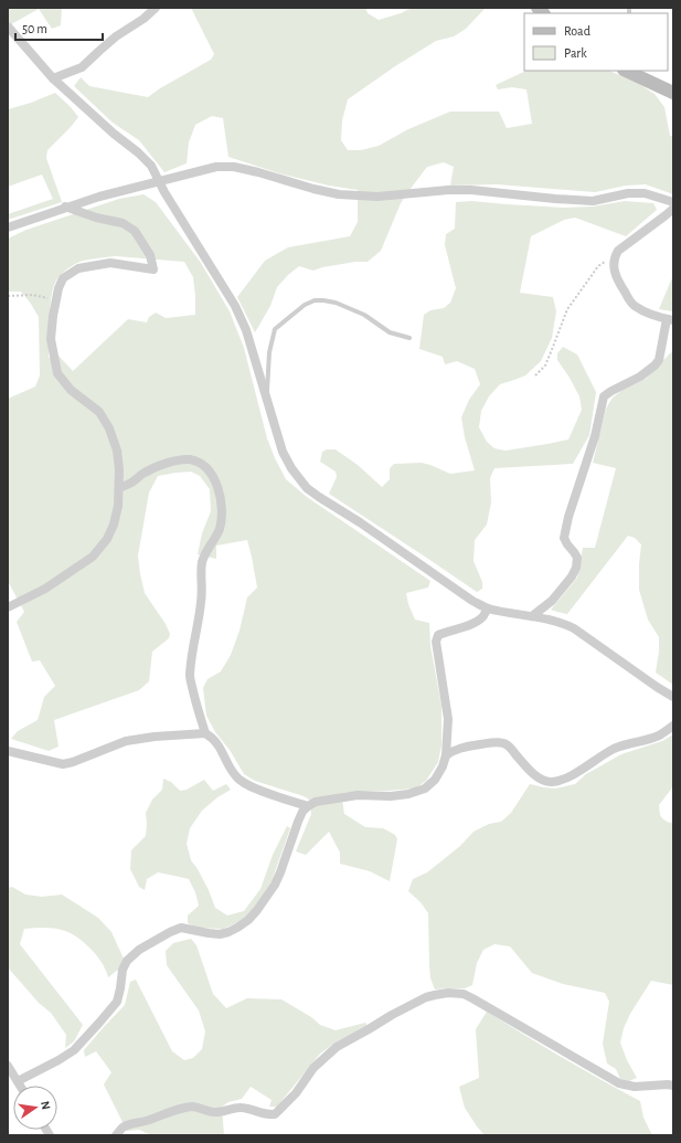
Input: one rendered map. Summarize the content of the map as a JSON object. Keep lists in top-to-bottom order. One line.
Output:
{"legend":["Road","Park"],"scale_bar":"50 m","north":"right"}
